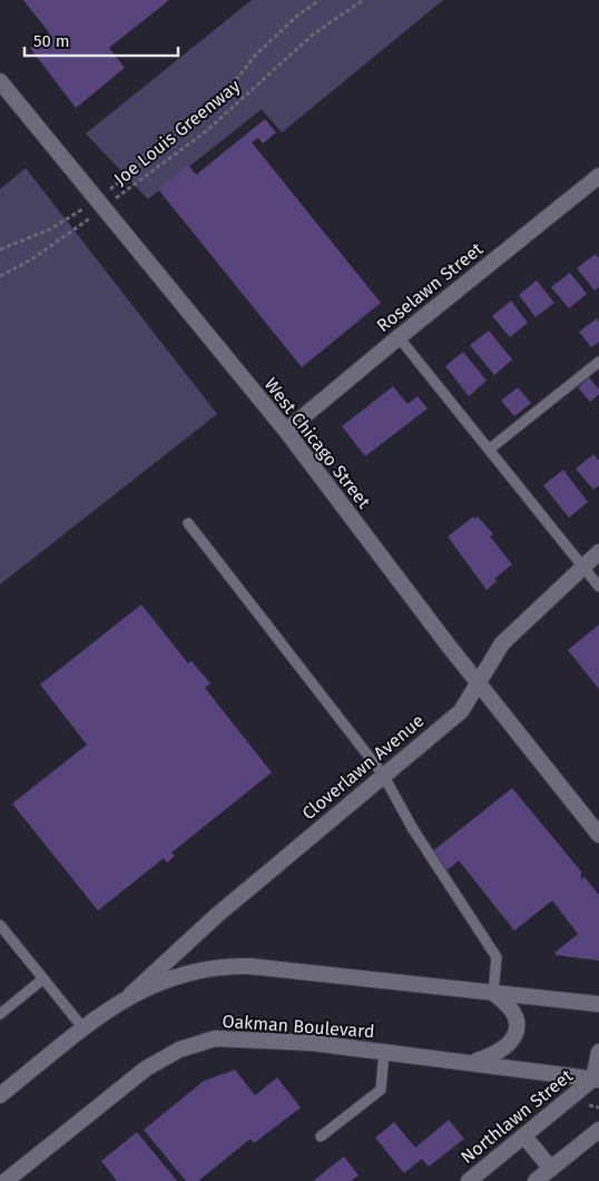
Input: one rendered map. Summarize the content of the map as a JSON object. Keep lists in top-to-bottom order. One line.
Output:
{"streets":{"street":["Roselawn Street","West Chicago Street","Cloverlawn Avenue","Oakman Boulevard","Northlawn Street"],"path":["Joe Louis Greenway"]},"crossings":[["Joe Louis Greenway","West Chicago Street"],["Roselawn Street","West Chicago Street"],["West Chicago Street","Cloverlawn Avenue"],["Oakman Boulevard","Northlawn Street"]],"scale_bar":"50 m"}
